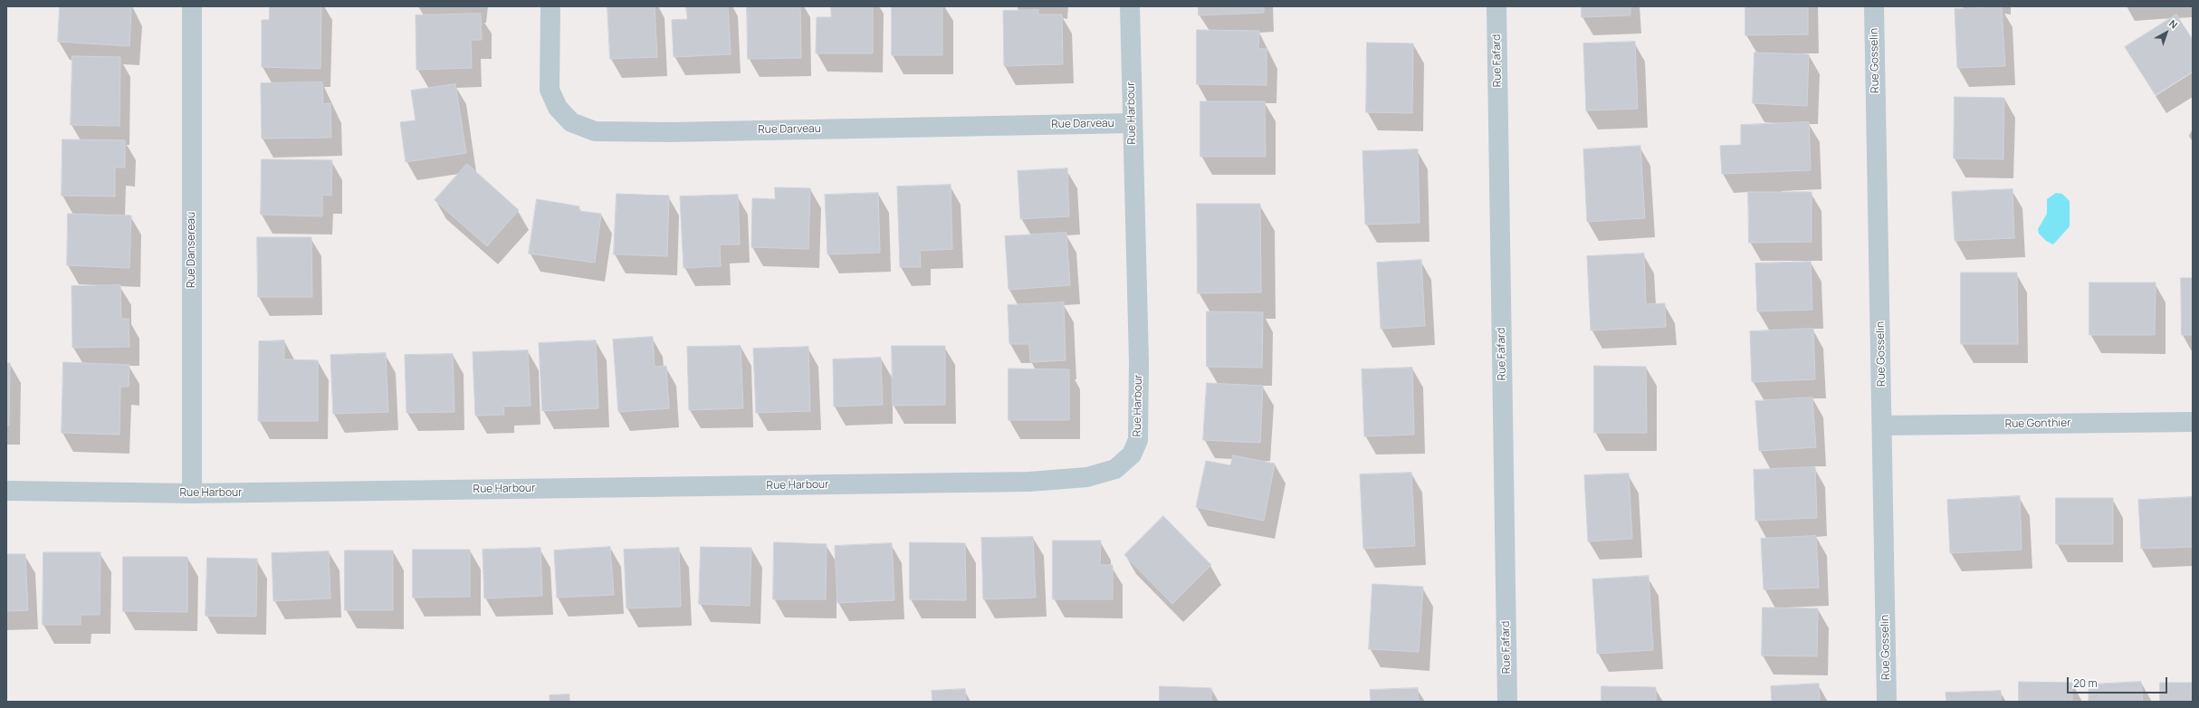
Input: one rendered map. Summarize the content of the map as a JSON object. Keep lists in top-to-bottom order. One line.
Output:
{"streets":{"street":["Rue Fafard","Rue Gosselin","Rue Harbour","Rue Darveau","Rue Dansereau","Rue Gonthier"]},"crossings":[["Rue Gosselin","Rue Gonthier"],["Rue Harbour","Rue Darveau"],["Rue Harbour","Rue Dansereau"]],"scale_bar":"20 m","north":"top right"}
